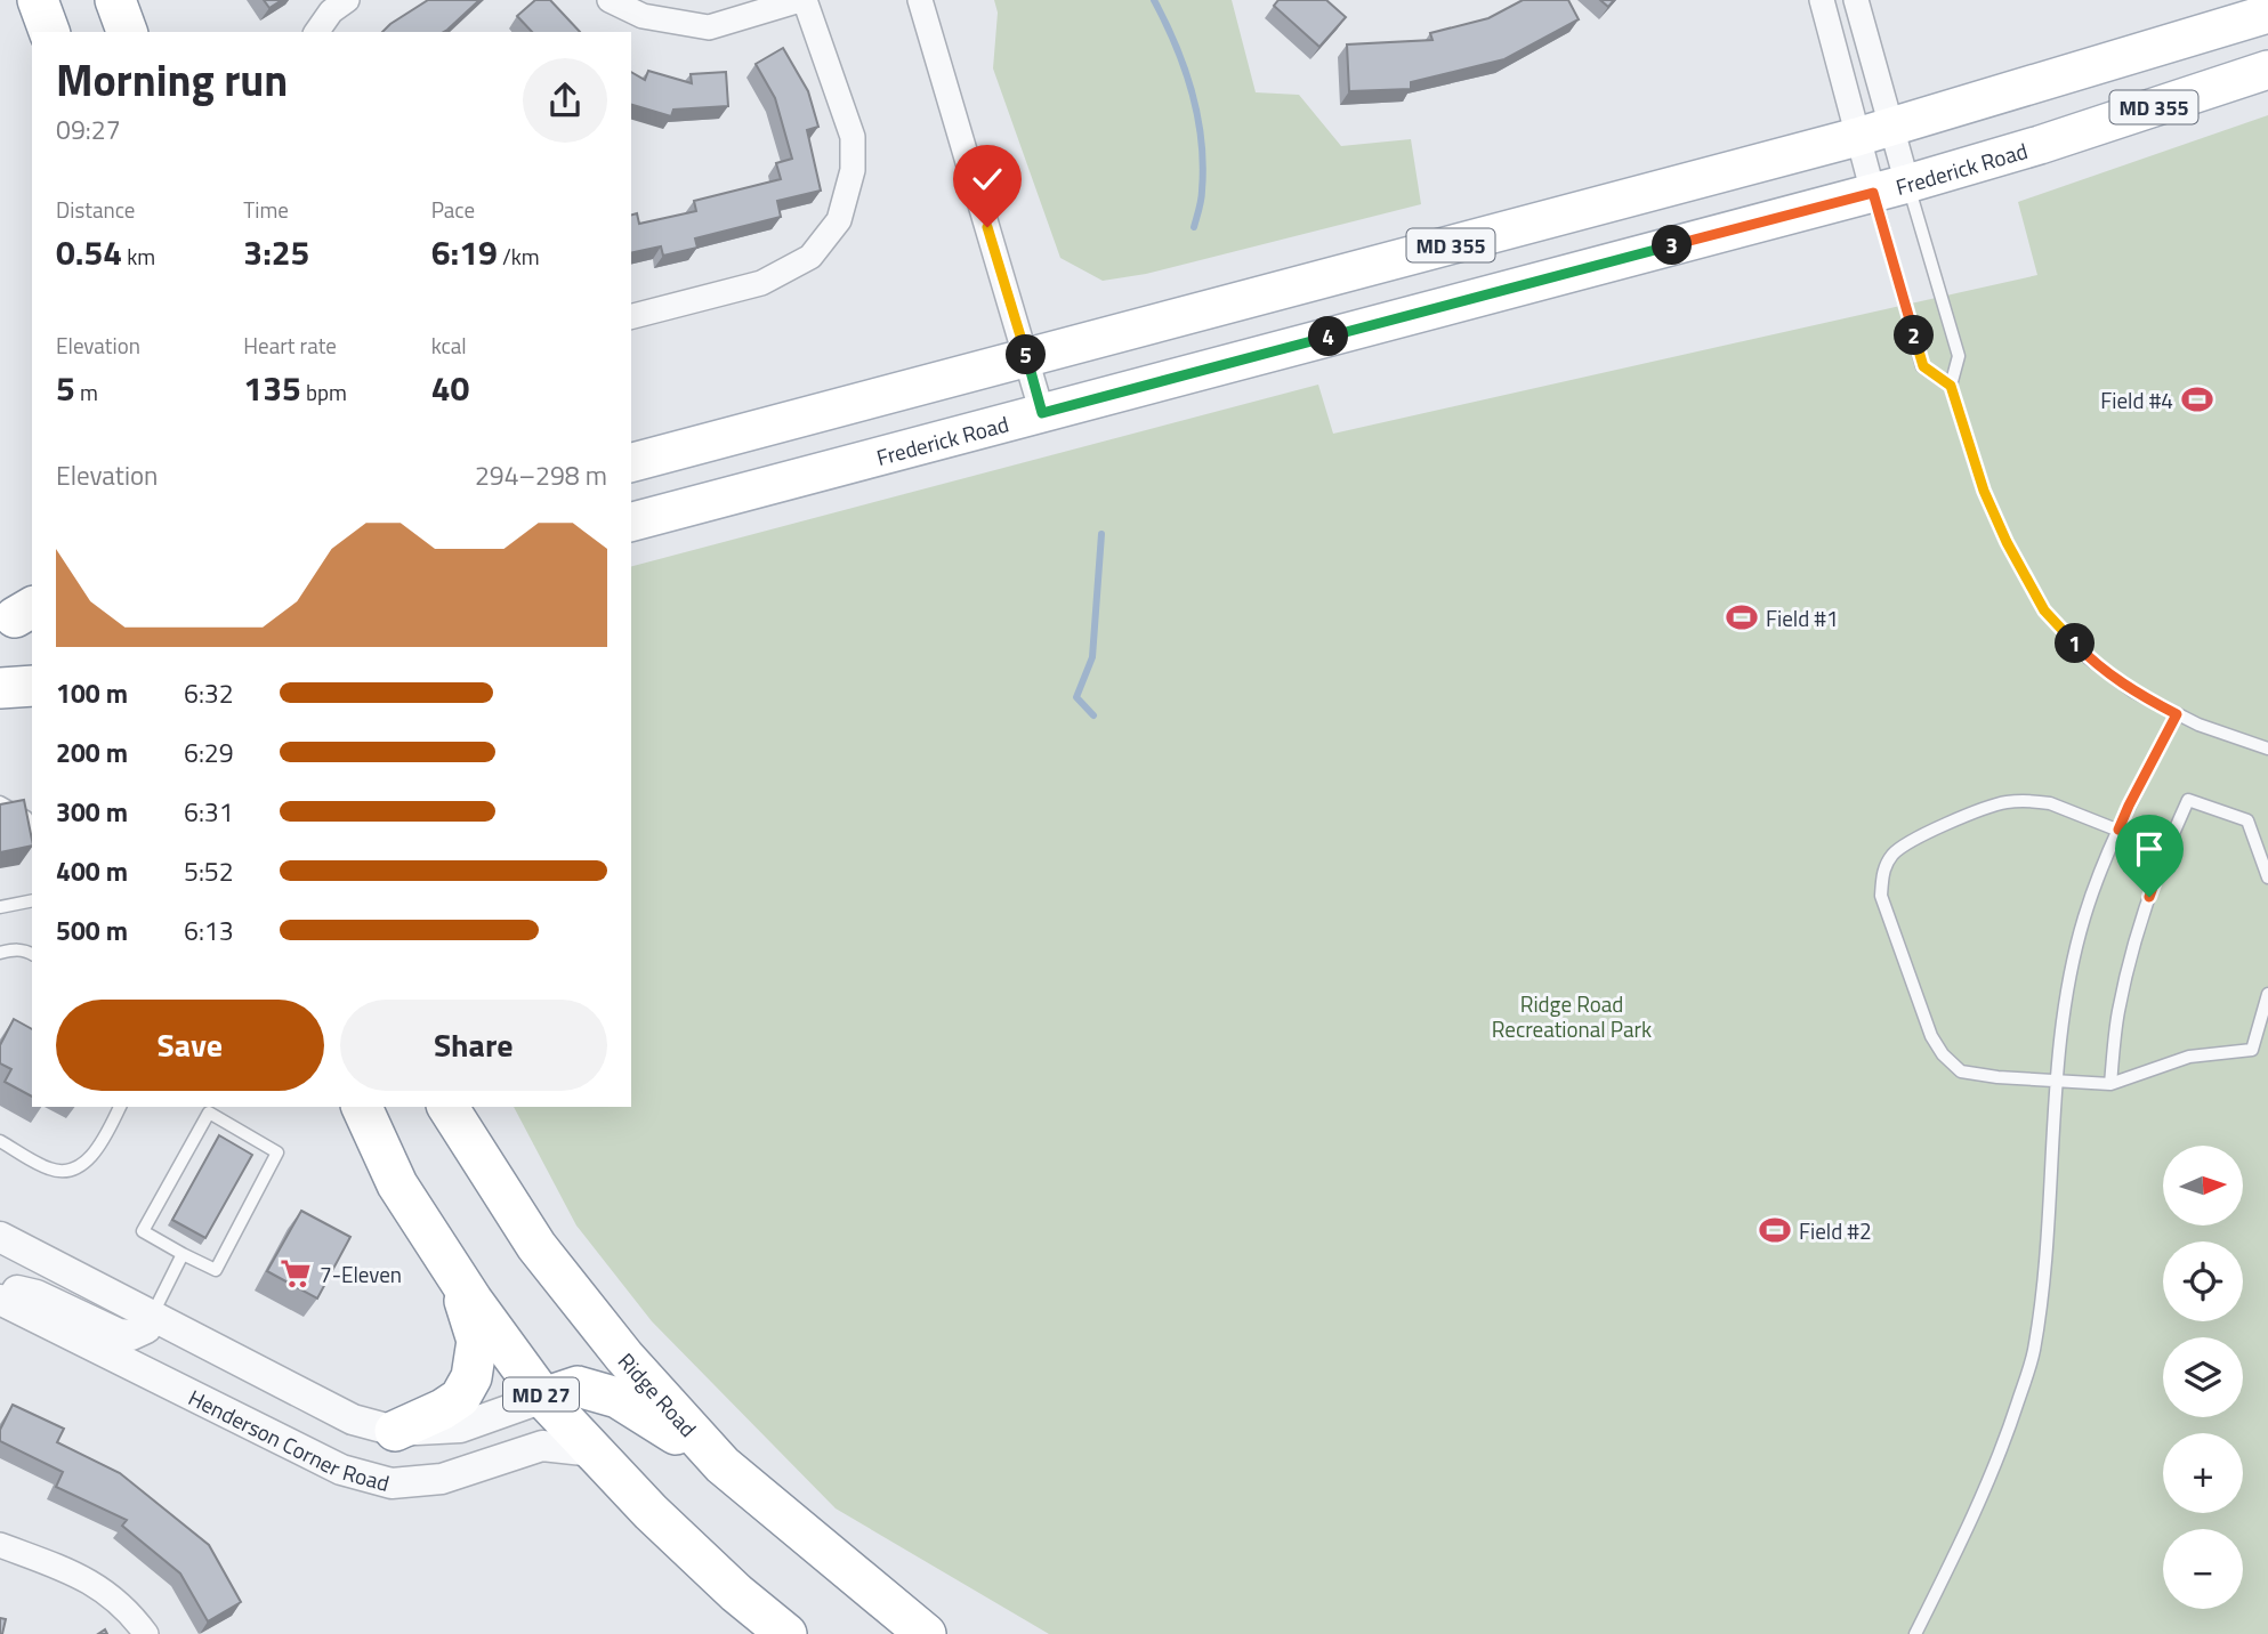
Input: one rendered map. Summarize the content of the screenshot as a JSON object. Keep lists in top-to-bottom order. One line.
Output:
{"streets":{"highway":["Ridge Road","MD 27"],"main road":["MD 355","Frederick Road"],"street":["Henderson Corner Road"]},"crossings":[["MD 27","Henderson Corner Road"]],"parks":["Ridge Road Recreational Park"],"places":{"sports":["Field #4","Field #1","Field #2"],"supermarket":["7-Eleven"]},"north":"right","page":{"heading":["Morning run","09:27"],"stats":[["Distance","0.54 km"],["Time","3:25"],["Pace","6:19 /km"],["Elevation","5 m"],["Heart rate","135 bpm"],["kcal","40"]],"pins":["3","2","4","5","1"],"chart":["Elevation","294–298 m"],"list":[{"name":"100 m","note":"6:32"},{"name":"200 m","note":"6:29"},{"name":"300 m","note":"6:31"},{"name":"400 m","note":"5:52"},{"name":"500 m","note":"6:13"}],"buttons":["Save","Share"],"map_buttons":["+","−"]}}
